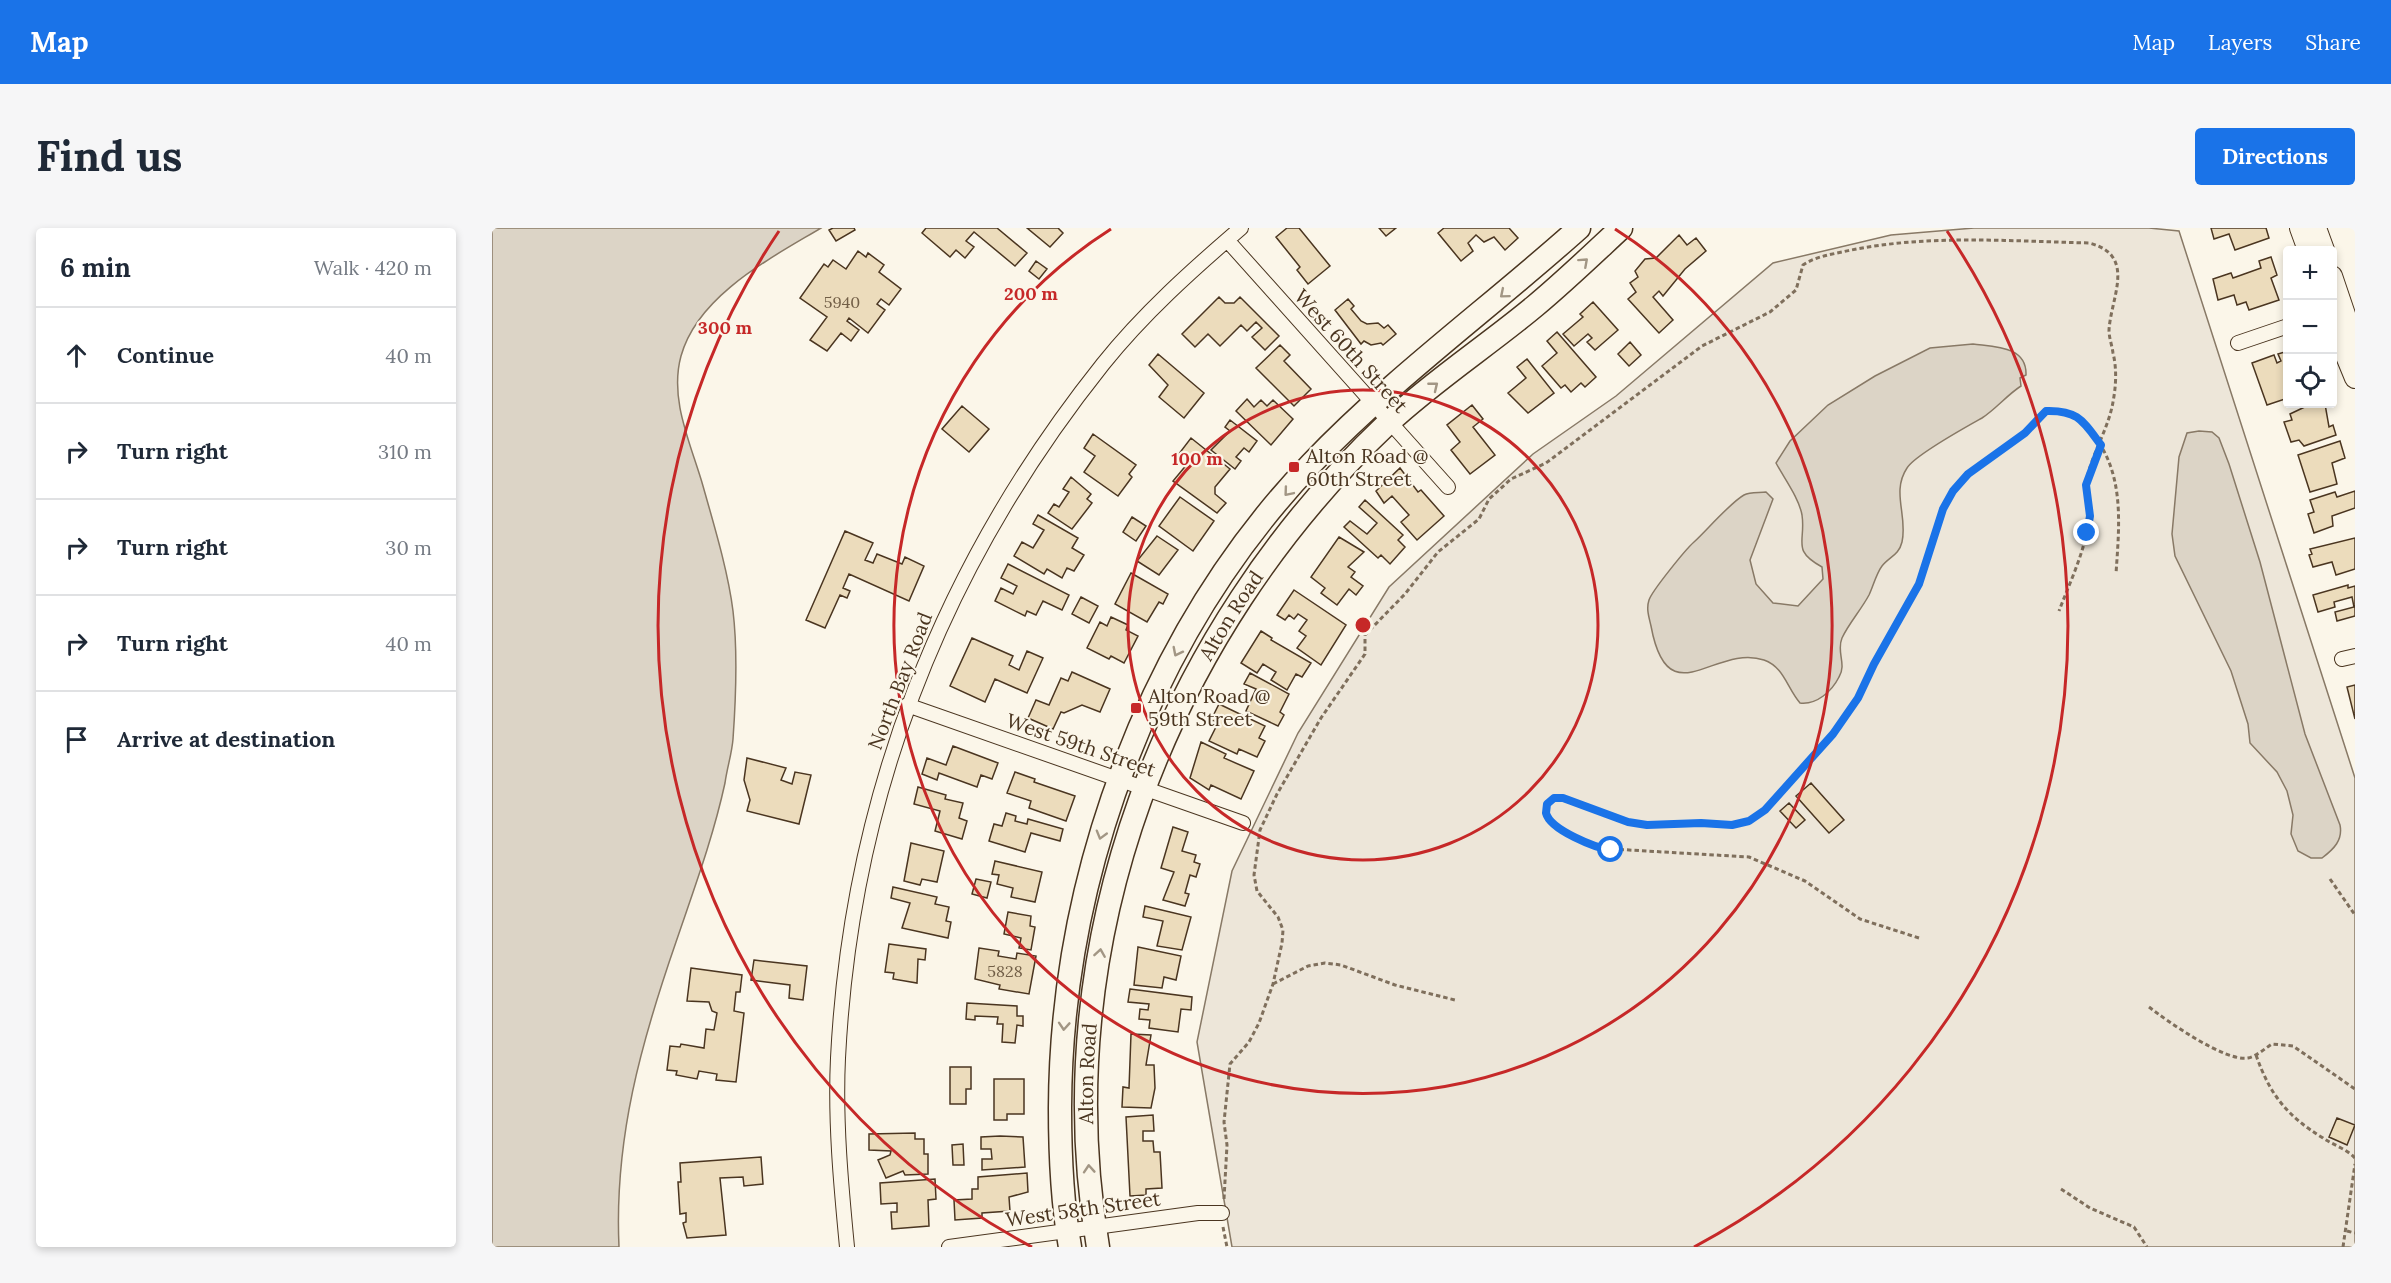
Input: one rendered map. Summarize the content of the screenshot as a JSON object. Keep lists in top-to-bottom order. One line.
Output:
{"streets":{"main road":["Alton Road"],"street":["West 60th Street","North Bay Road","West 59th Street","West 58th Street"]},"crossings":[["West 60th Street","Alton Road"],["West 60th Street","North Bay Road"],["Alton Road","West 59th Street"],["Alton Road","West 58th Street"],["North Bay Road","West 59th Street"]],"places":{"transit":["Alton Road @ 60th Street","Alton Road @ 59th Street"]},"house_numbers":["5940","5828"],"page":{"header":"Map","nav":["Map","Layers","Share"],"buttons":"Directions","title":"Find us","heading":["6 min","Walk · 420 m"],"map_buttons":["+","−"],"list":[["Continue","40 m"],["Turn right","310 m"],["Turn right","30 m"],["Turn right","40 m"],"Arrive at destination"]},"rings":["200 m","300 m","100 m"]}
